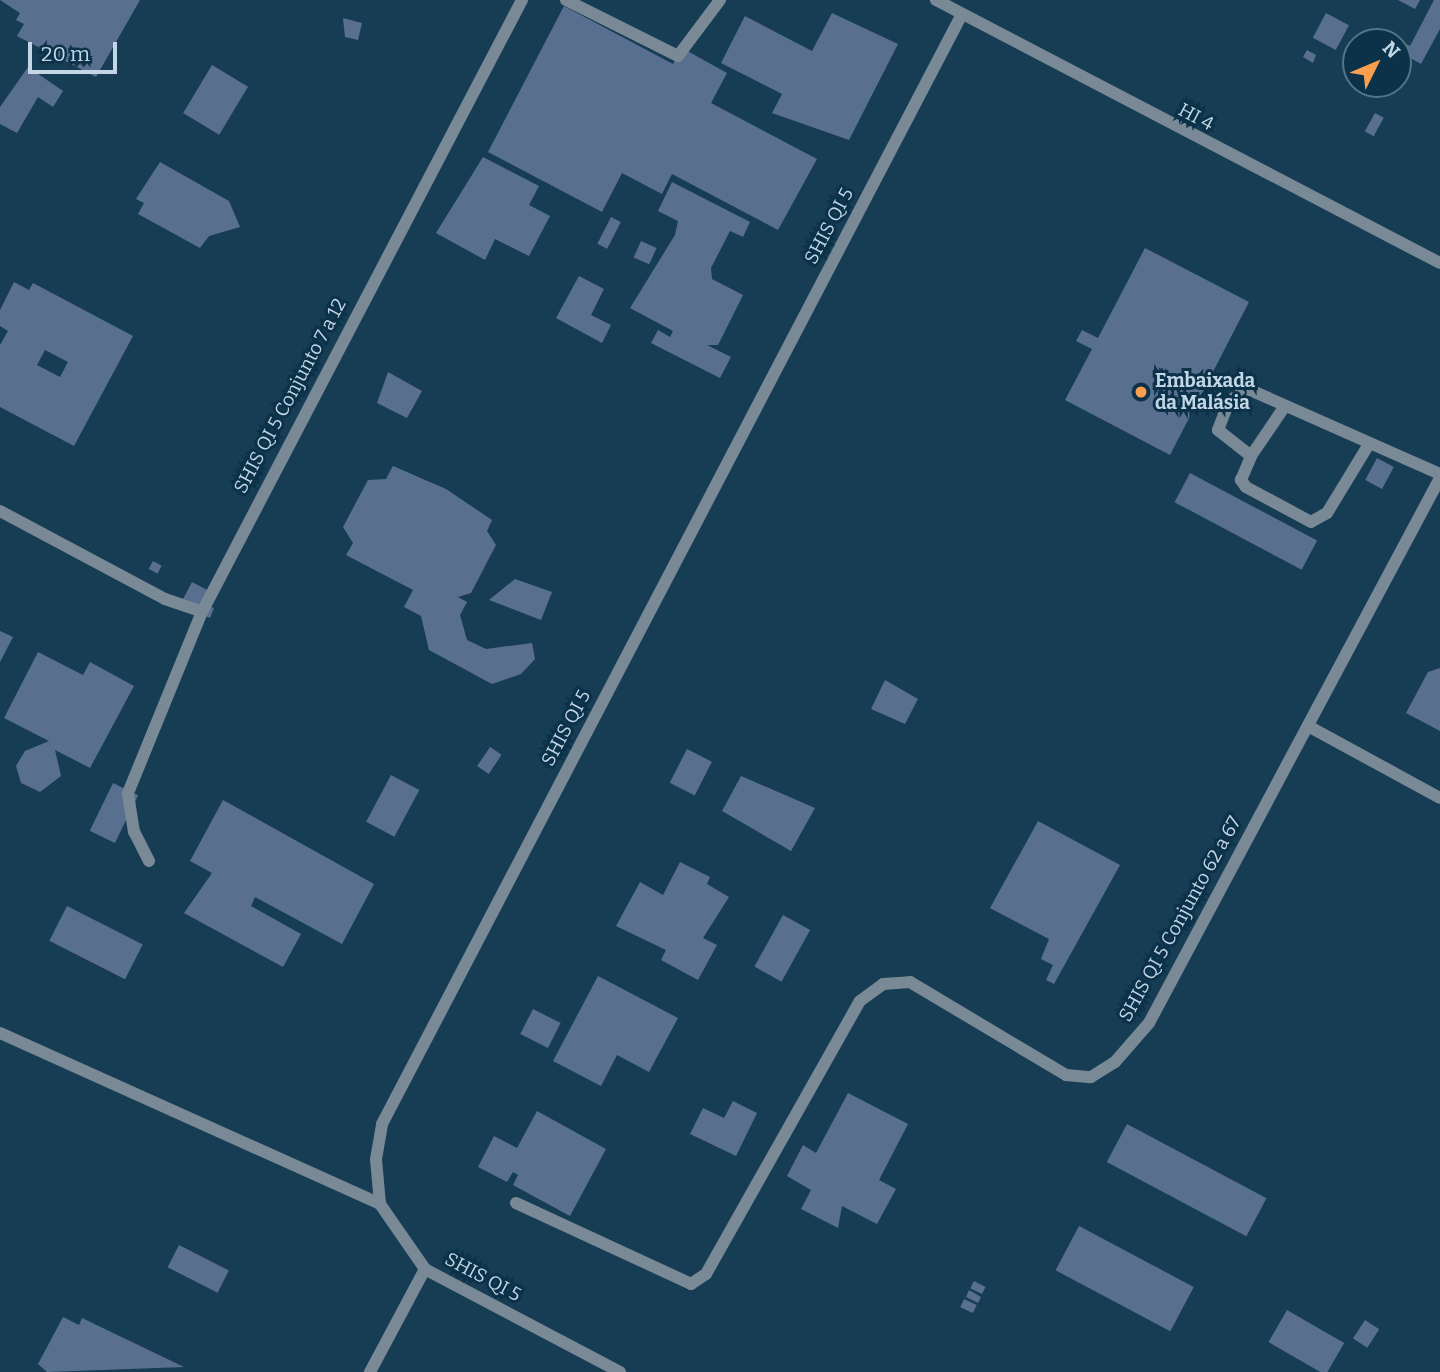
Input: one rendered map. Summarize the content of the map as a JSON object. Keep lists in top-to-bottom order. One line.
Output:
{"streets":{"street":["HI 4","SHIS QI 5","SHIS QI 5 Conjunto 7 a 12","SHIS QI 5 Conjunto 62 a 67"]},"crossings":[["HI 4","SHIS QI 5"]],"places":["Embaixada da Malásia"],"scale_bar":"20 m","north":"top right"}
